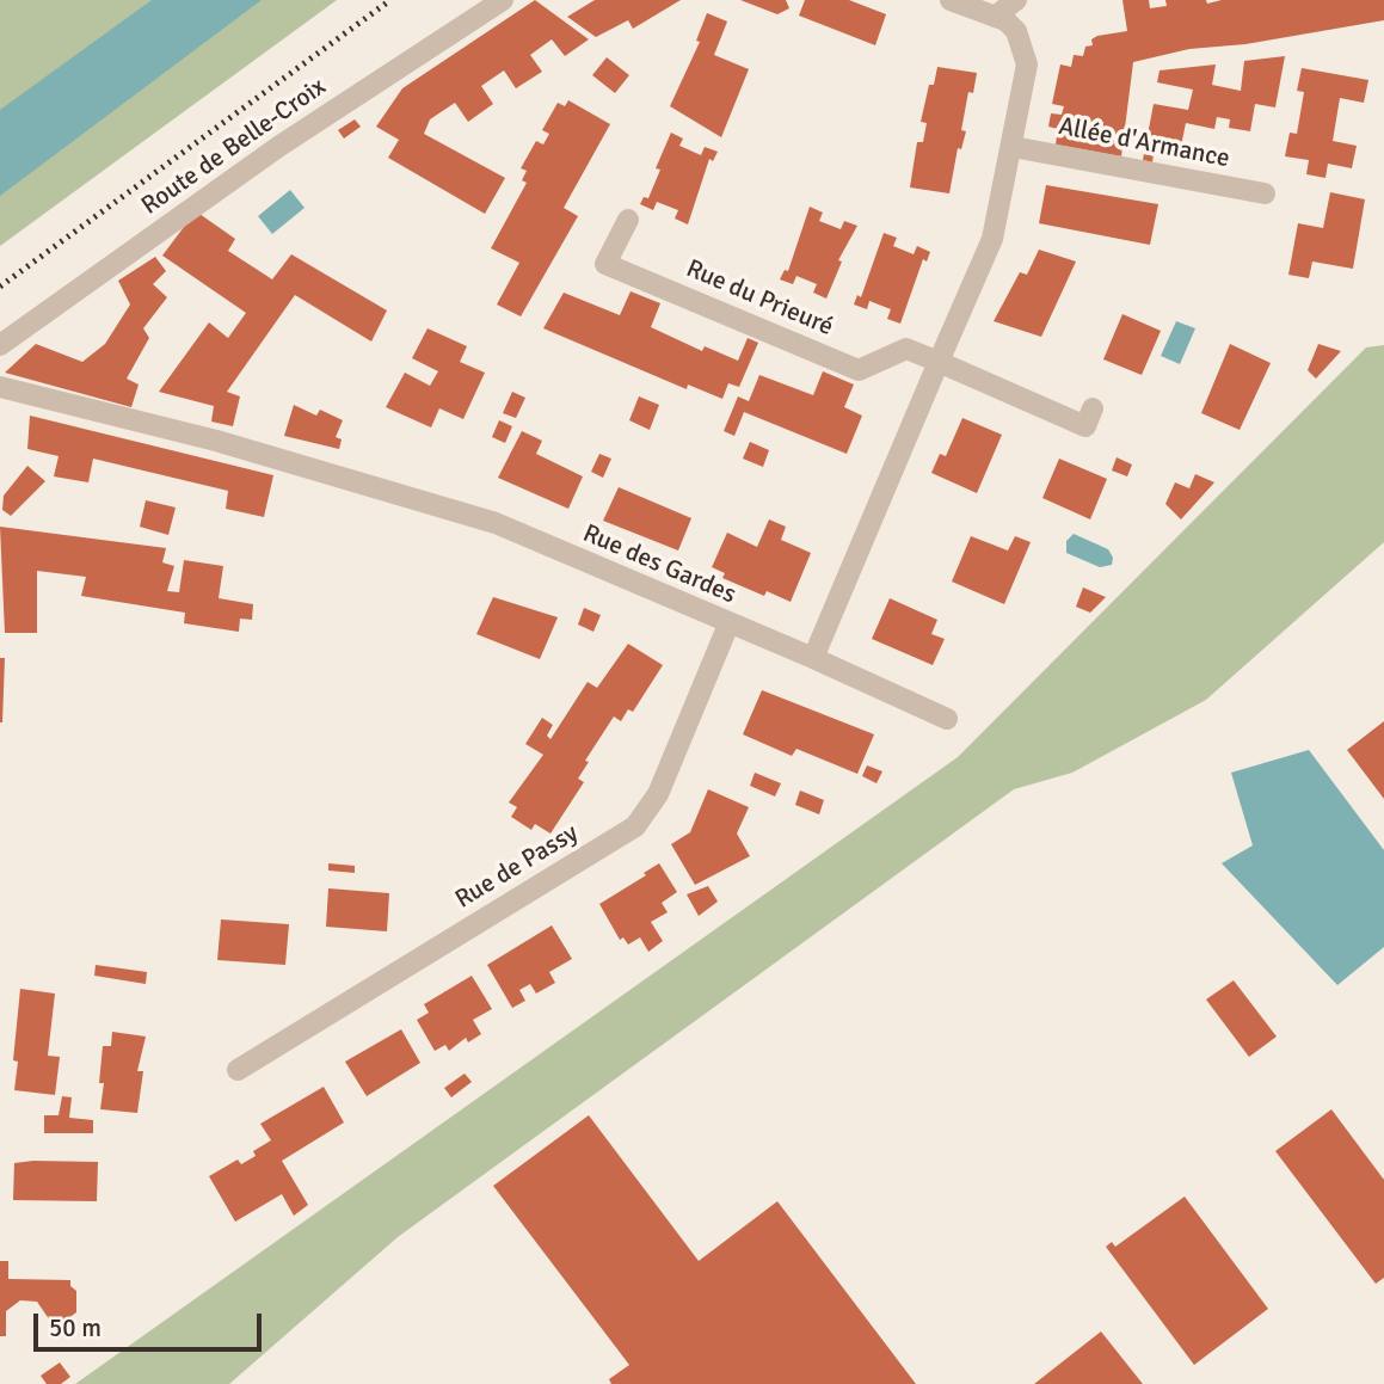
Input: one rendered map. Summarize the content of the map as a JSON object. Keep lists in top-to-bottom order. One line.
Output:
{"streets":{"street":["Allée d'Armance","Route de Belle-Croix","Rue du Prieuré","Rue des Gardes","Rue de Passy"]},"crossings":[["Rue des Gardes","Rue de Passy"]],"scale_bar":"50 m"}
